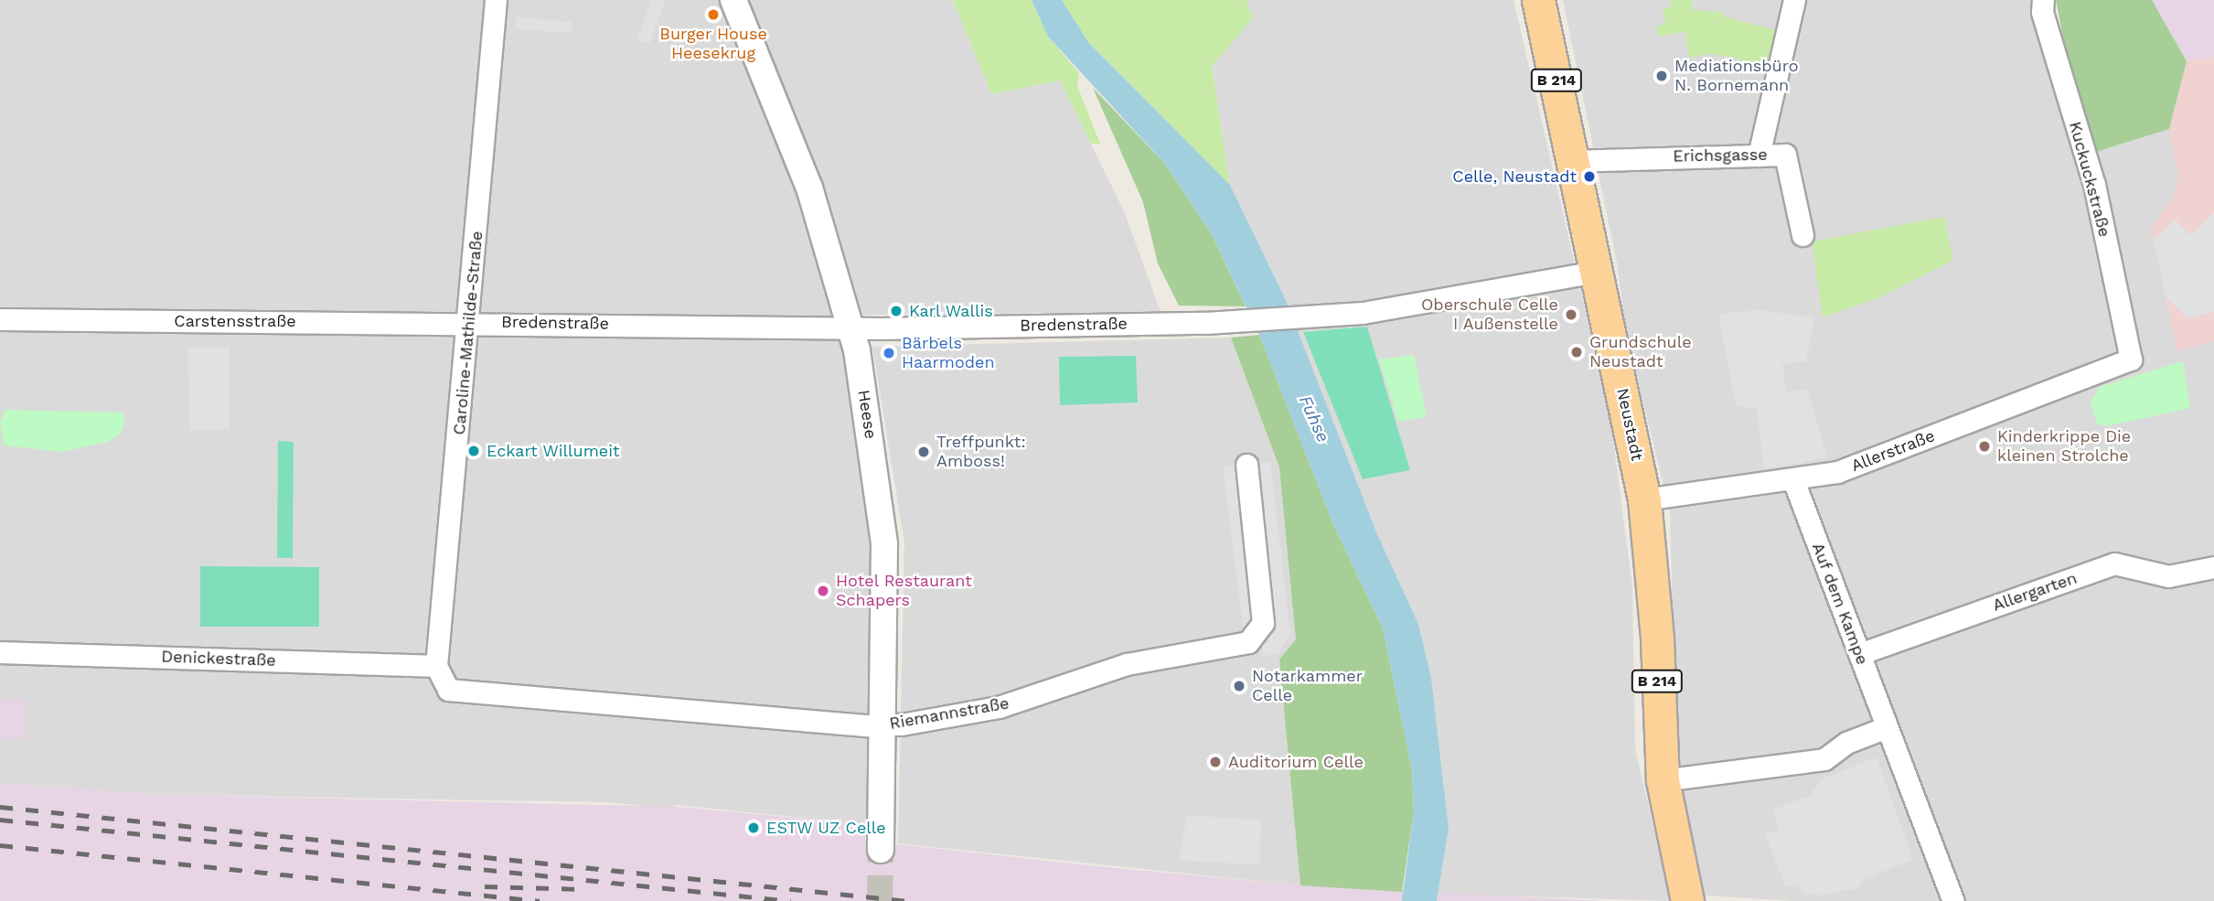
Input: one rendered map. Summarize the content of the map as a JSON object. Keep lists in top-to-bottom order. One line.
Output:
{"streets":{"main road":["B 214","Neustadt"],"street":["Erichsgasse","Kuckuckstraße","Carstensstraße","Bredenstraße","Caroline-Mathilde-Straße","Heese","Allerstraße","Allergarten","Auf dem Kampe","Denickestraße","Riemannstraße"]},"crossings":[["B 214","Neustadt"],["Erichsgasse","Neustadt"],["Kuckuckstraße","Allerstraße"],["Carstensstraße","Bredenstraße"],["Carstensstraße","Caroline-Mathilde-Straße"],["Bredenstraße","Caroline-Mathilde-Straße"],["Bredenstraße","Heese"],["Bredenstraße","Neustadt"],["Caroline-Mathilde-Straße","Denickestraße"],["Caroline-Mathilde-Straße","Riemannstraße"],["Heese","Riemannstraße"],["Neustadt","Allerstraße"],["Allerstraße","Auf dem Kampe"],["Allergarten","Auf dem Kampe"],["Denickestraße","Riemannstraße"]],"water":["Fuhse"],"places":["Burger House Heesekrug","Mediationsbüro N. Bornemann","Celle, Neustadt","Karl Wallis","Oberschule Celle I Außenstelle","Grundschule Neustadt","Bärbels Haarmoden","Kinderkrippe Die kleinen Strolche","Eckart Willumeit","Treffpunkt: Amboss!","Hotel Restaurant Schapers","Notarkammer Celle","Auditorium Celle","ESTW UZ Celle"]}
